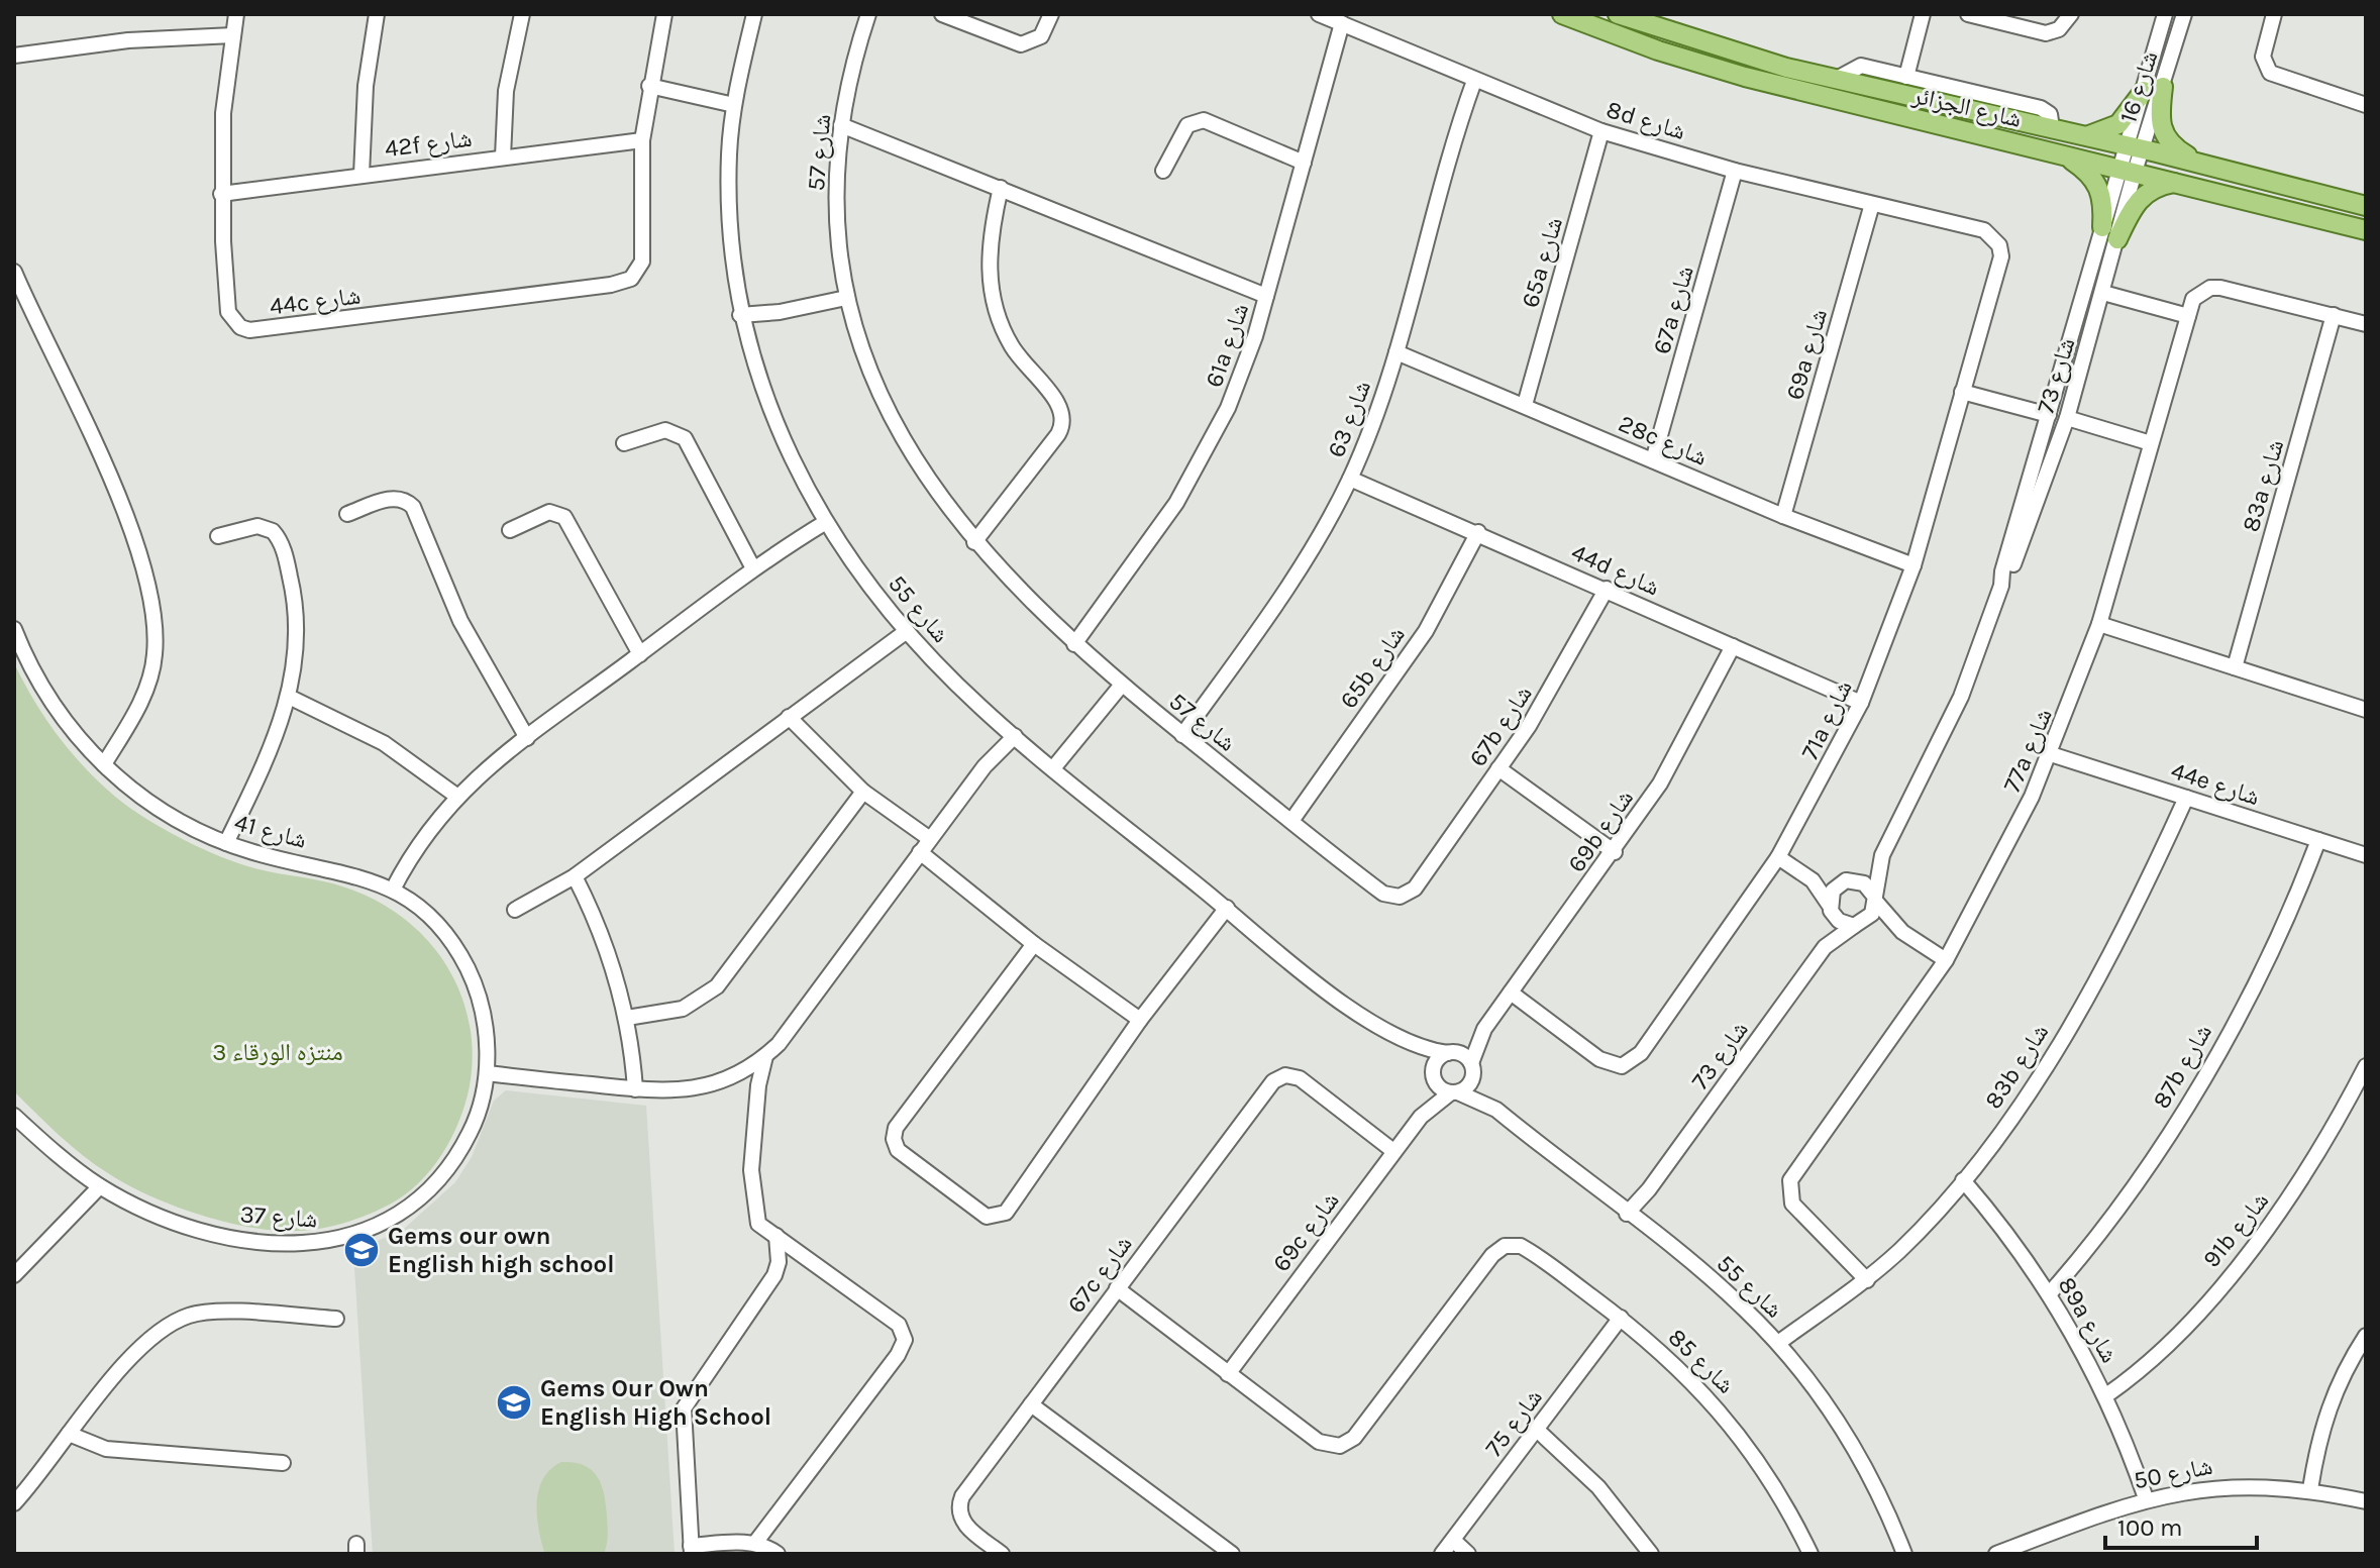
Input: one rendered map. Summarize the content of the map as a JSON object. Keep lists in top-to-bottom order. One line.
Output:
{"streets":{"main road":["شارع الجزائر"],"street":["شارع 16","8d شارع","42f شارع","شارع 57","65a شارع","44c شارع","67a شارع","61a شارع","69a شارع","شارع 73","شارع 63","28c شارع","83a شارع","44d شارع","شارع 55","65b شارع","71a شارع","67b شارع","77a شارع","44e شارع","شارع 41","69b شارع","83b شارع","87b شارع","شارع 37","91b شارع","69c شارع","67c شارع","89a شارع","شارع 85","شارع 75","شارع 50"]},"crossings":[["شارع 16","شارع الجزائر"],["شارع 16","شارع 73"],["شارع الجزائر","شارع 73"],["8d شارع","65a شارع"],["8d شارع","67a شارع"],["8d شارع","61a شارع"],["8d شارع","69a شارع"],["8d شارع","شارع 63"],["8d شارع","71a شارع"],["42f شارع","44c شارع"],["شارع 57","61a شارع"],["شارع 57","شارع 63"],["شارع 57","65b شارع"],["شارع 57","67b شارع"],["65a شارع","28c شارع"],["67a شارع","28c شارع"],["69a شارع","28c شارع"],["شارع 73","شارع 55"],["شارع 63","28c شارع"],["شارع 63","44d شارع"],["28c شارع","71a شارع"],["83a شارع","77a شارع"],["44d شارع","65b شارع"],["44d شارع","71a شارع"],["44d شارع","67b شارع"],["44d شارع","69b شارع"],["شارع 55","69b شارع"],["شارع 55","83b شارع"],["شارع 55","69c شارع"],["71a شارع","69b شارع"],["77a شارع","44e شارع"],["77a شارع","83b شارع"],["44e شارع","83b شارع"],["44e شارع","87b شارع"],["شارع 41","شارع 37"],["69b شارع","69c شارع"],["83b شارع","89a شارع"],["87b شارع","89a شارع"],["91b شارع","89a شارع"],["69c شارع","67c شارع"],["69c شارع","شارع 85"],["89a شارع","شارع 50"],["شارع 85","شارع 75"]],"parks":["منتزه الورقاء 3"],"places":{"school or university":["Gems our own English high school","Gems Our Own English High School"]},"scale_bar":"100 m"}
